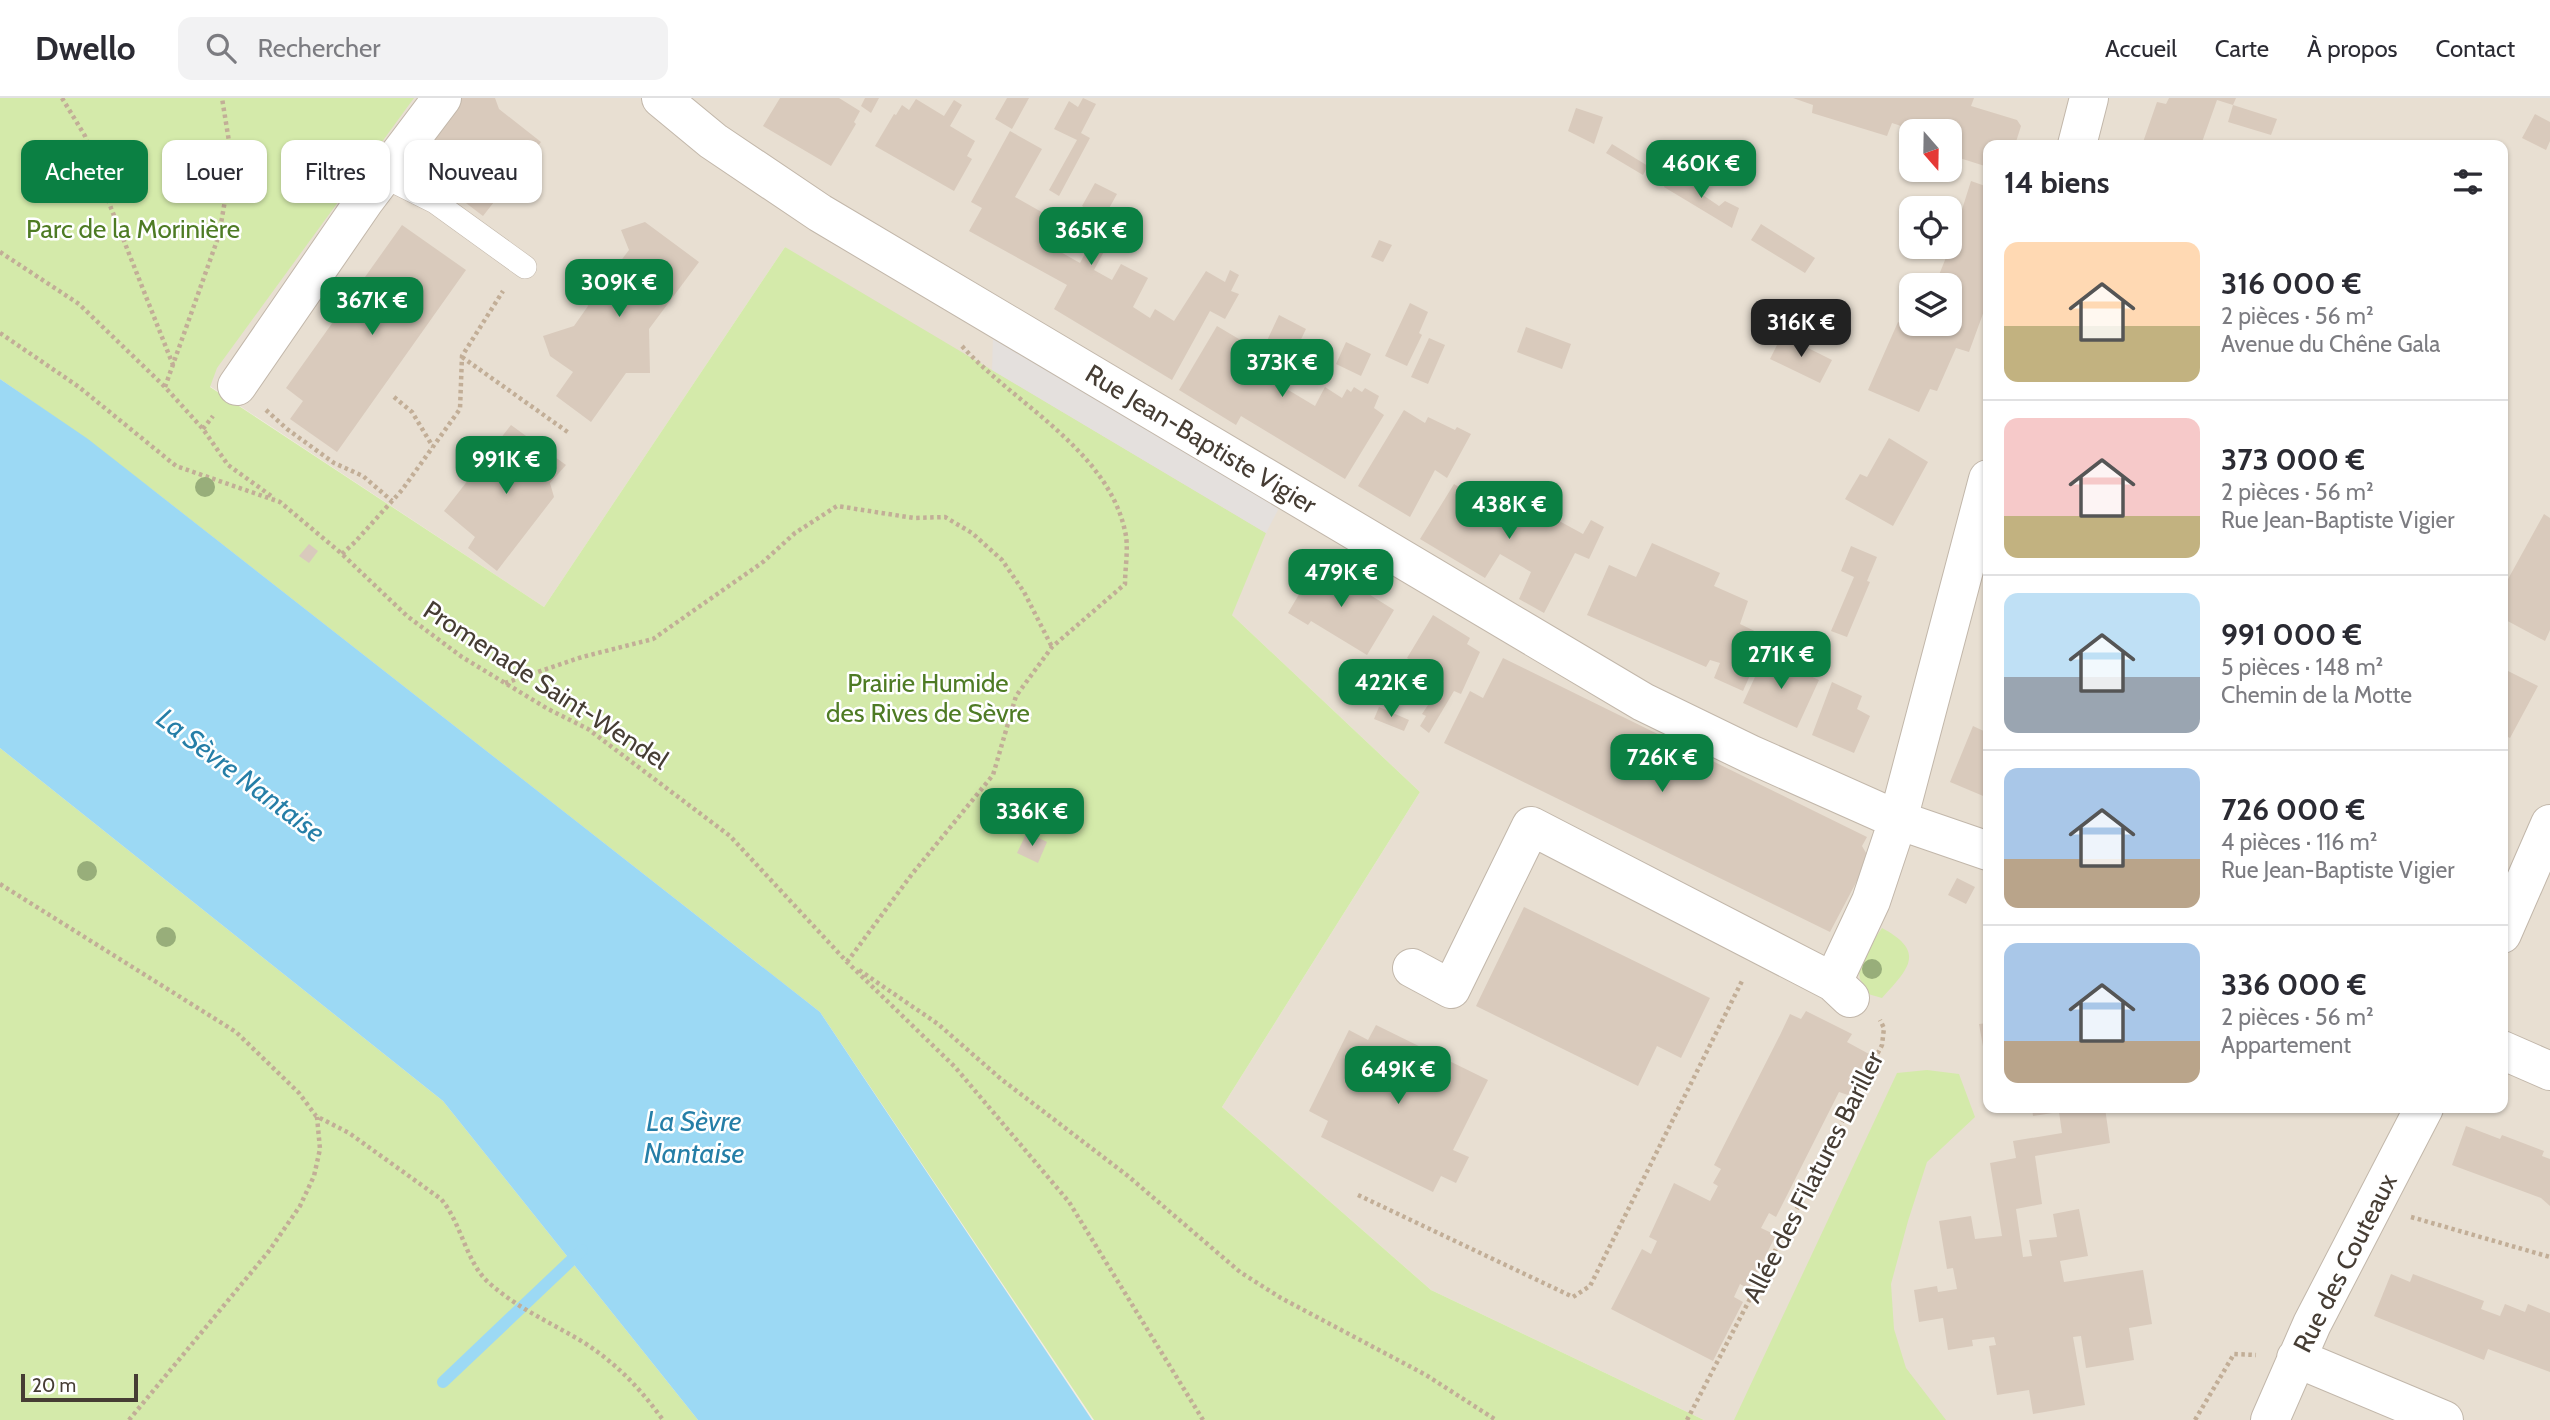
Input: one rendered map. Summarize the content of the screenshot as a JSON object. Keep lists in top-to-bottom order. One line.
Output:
{"streets":{"street":["Rue Jean-Baptiste Vigier","Rue des Couteaux"],"path":["Promenade Saint-Wendel","Allée des Filatures Bariller"]},"water":["La Sèvre Nantaise"],"parks":["Parc de la Morinière","Prairie Humide des Rives de Sèvre"],"scale_bar":"20 m","north":"bottom","page":{"header":"Dwello","search":"Rechercher","nav":["Accueil","Carte","À propos","Contact"],"price":["460K €","365K €","309K €","367K €","316K €","373K €","991K €","438K €","479K €","271K €","422K €","726K €","336K €","649K €"],"chip":["Acheter","Louer","Filtres","Nouveau"],"heading":"14 biens","list":[{"name":"316 000 €","note":"2 pièces · 56 m² · Avenue du Chêne Gala"},{"name":"373 000 €","note":"2 pièces · 56 m² · Rue Jean-Baptiste Vigier"},{"name":"991 000 €","note":"5 pièces · 148 m² · Chemin de la Motte"},{"name":"726 000 €","note":"4 pièces · 116 m² · Rue Jean-Baptiste Vigier"},{"name":"336 000 €","note":"2 pièces · 56 m² · Appartement"}],"scale":"20 m"}}
